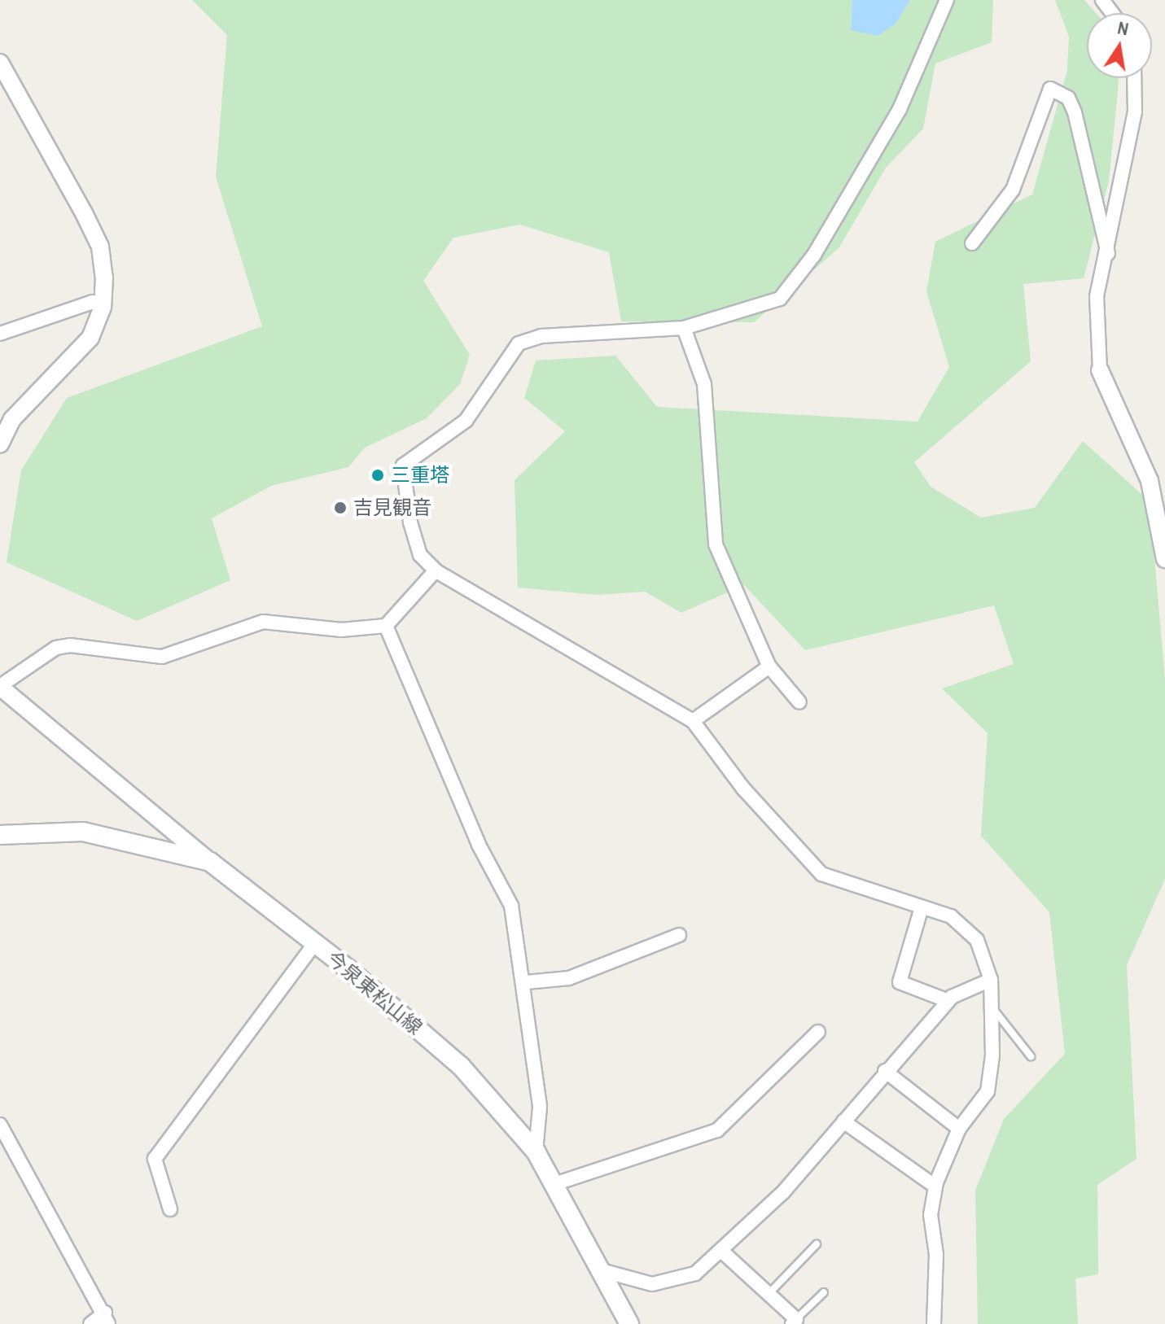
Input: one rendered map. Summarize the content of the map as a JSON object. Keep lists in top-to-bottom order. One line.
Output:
{"streets":{"main road":["今泉東松山線"]},"places":["三重塔","吉見観音"],"north":"top"}
